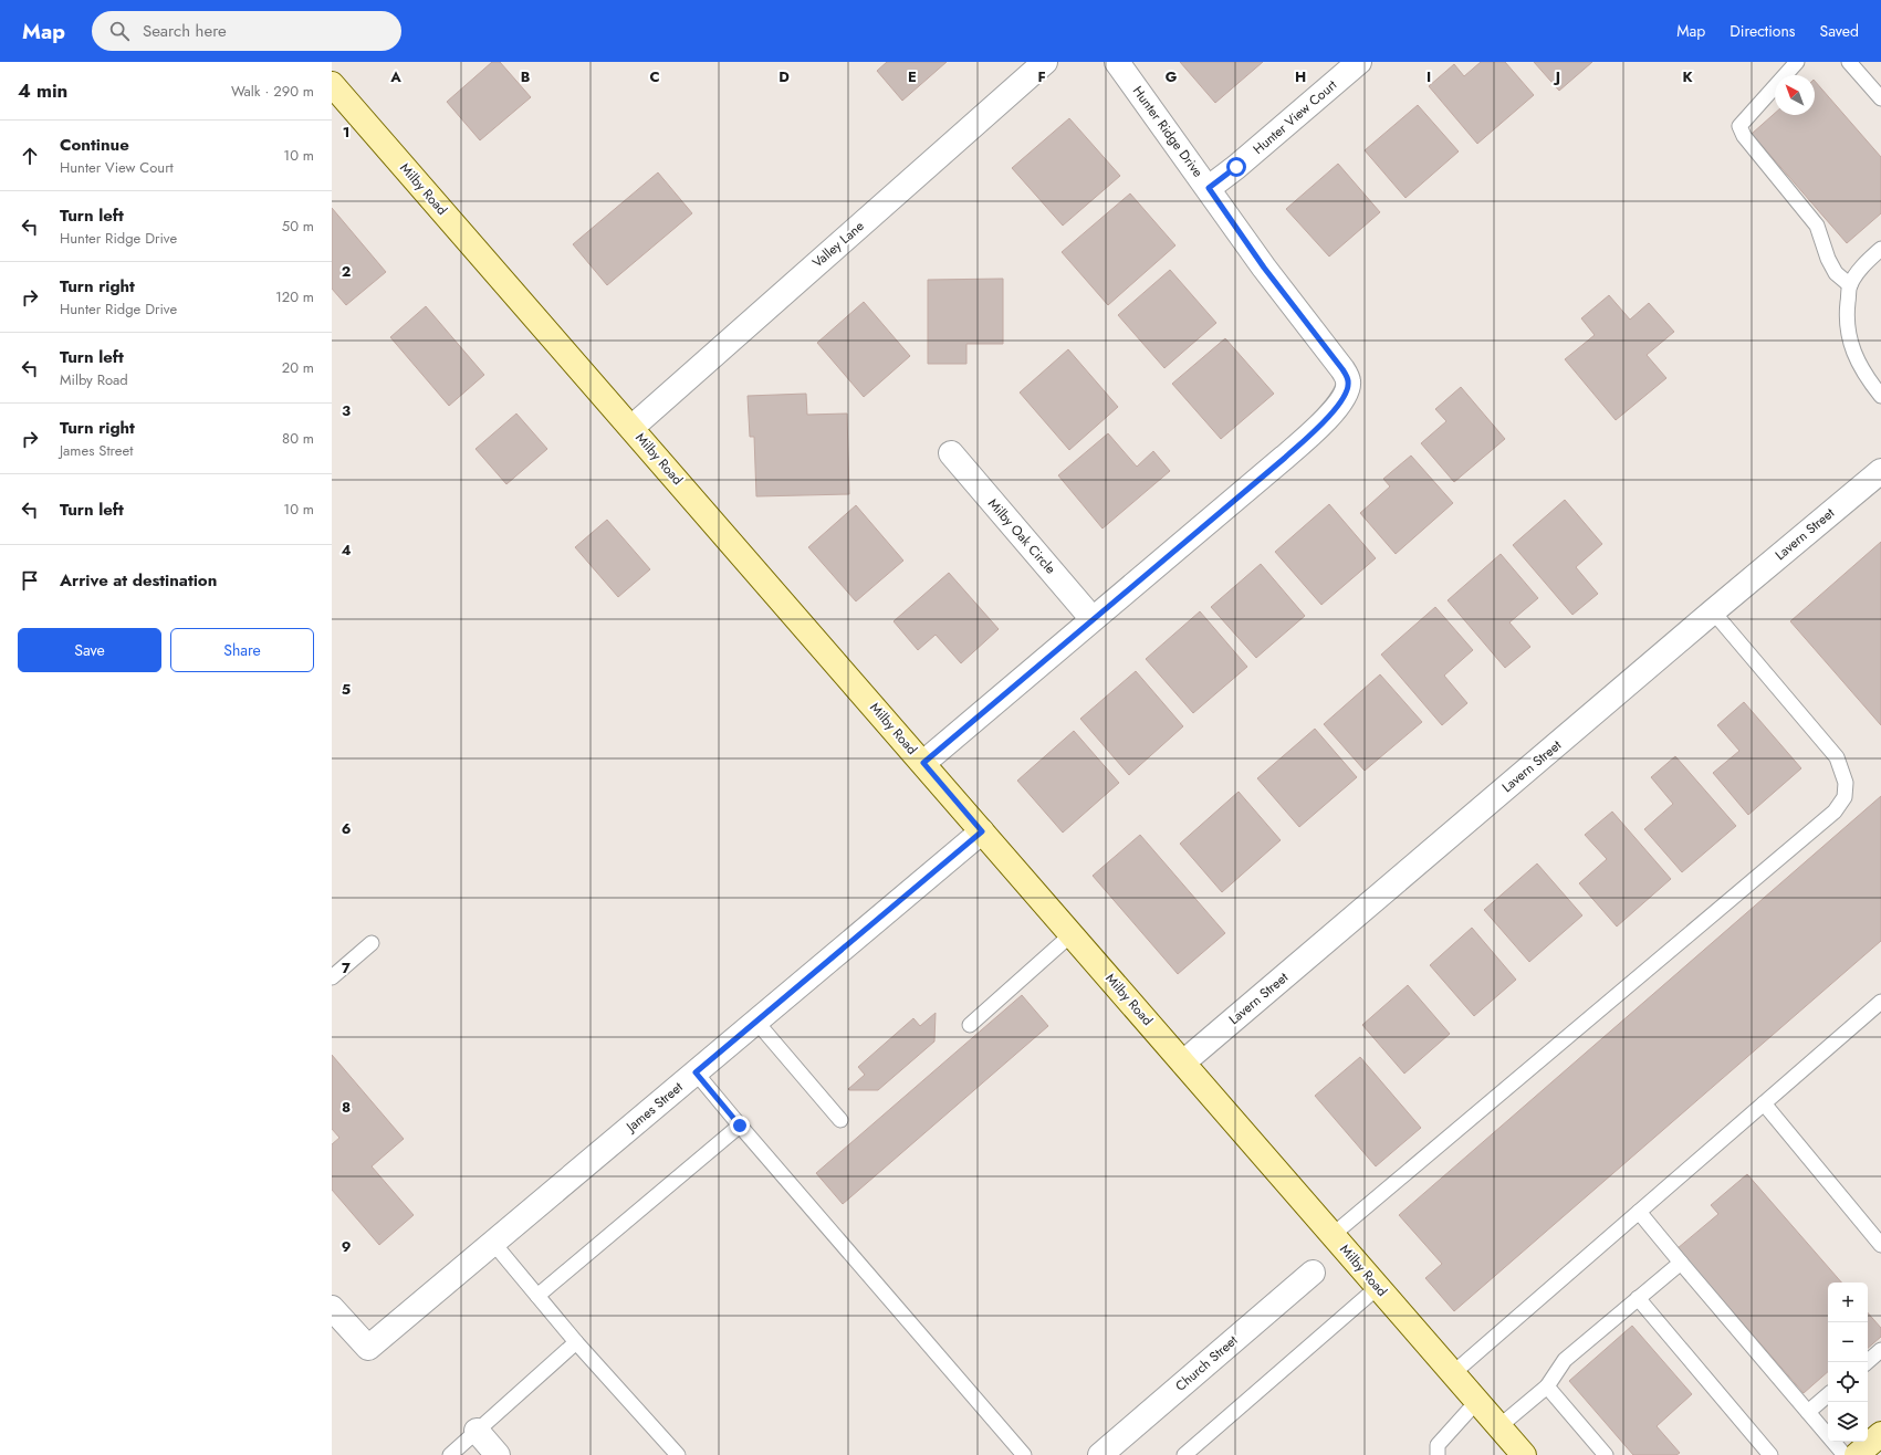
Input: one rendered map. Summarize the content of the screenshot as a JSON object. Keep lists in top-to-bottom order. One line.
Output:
{"streets":{"street":["Hunter View Court","Hunter Ridge Drive","Milby Road","Valley Lane","Lavern Street","Milby Oak Circle","James Street","Church Street"]},"crossings":[["Hunter View Court","Hunter Ridge Drive"],["Hunter Ridge Drive","Milby Road"],["Hunter Ridge Drive","Milby Oak Circle"],["Milby Road","Valley Lane"],["Milby Road","Lavern Street"],["Milby Road","James Street"]],"north":"top left","page":{"header":"Map","search":"Search here","nav":["Map","Directions","Saved"],"heading":["4 min","Walk · 290 m"],"list":[["Continue","Hunter View Court","10 m"],["Turn left","Hunter Ridge Drive","50 m"],["Turn right","Hunter Ridge Drive","120 m"],["Turn left","Milby Road","20 m"],["Turn right","James Street","80 m"],["Turn left","10 m"],"Arrive at destination"],"buttons":["Save","Share"],"map_buttons":["+","−"]},"grid":{"columns":["A","B","C","D","E","F","G","H","I","J","K"],"rows":["1","2","3","4","5","6","7","8","9"]}}
